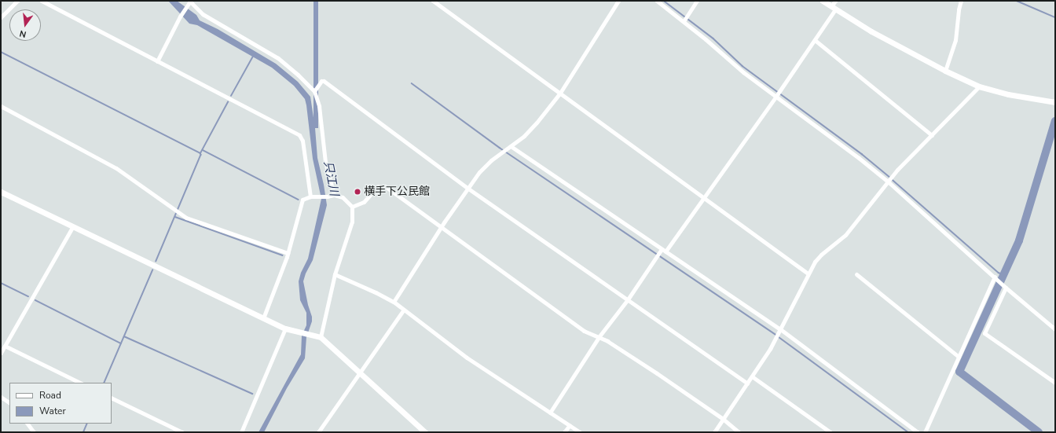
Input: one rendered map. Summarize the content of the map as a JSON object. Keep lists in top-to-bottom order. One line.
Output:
{"water":["只江川"],"places":["横手下公民館"],"legend":["Road","Water"],"north":"bottom"}
